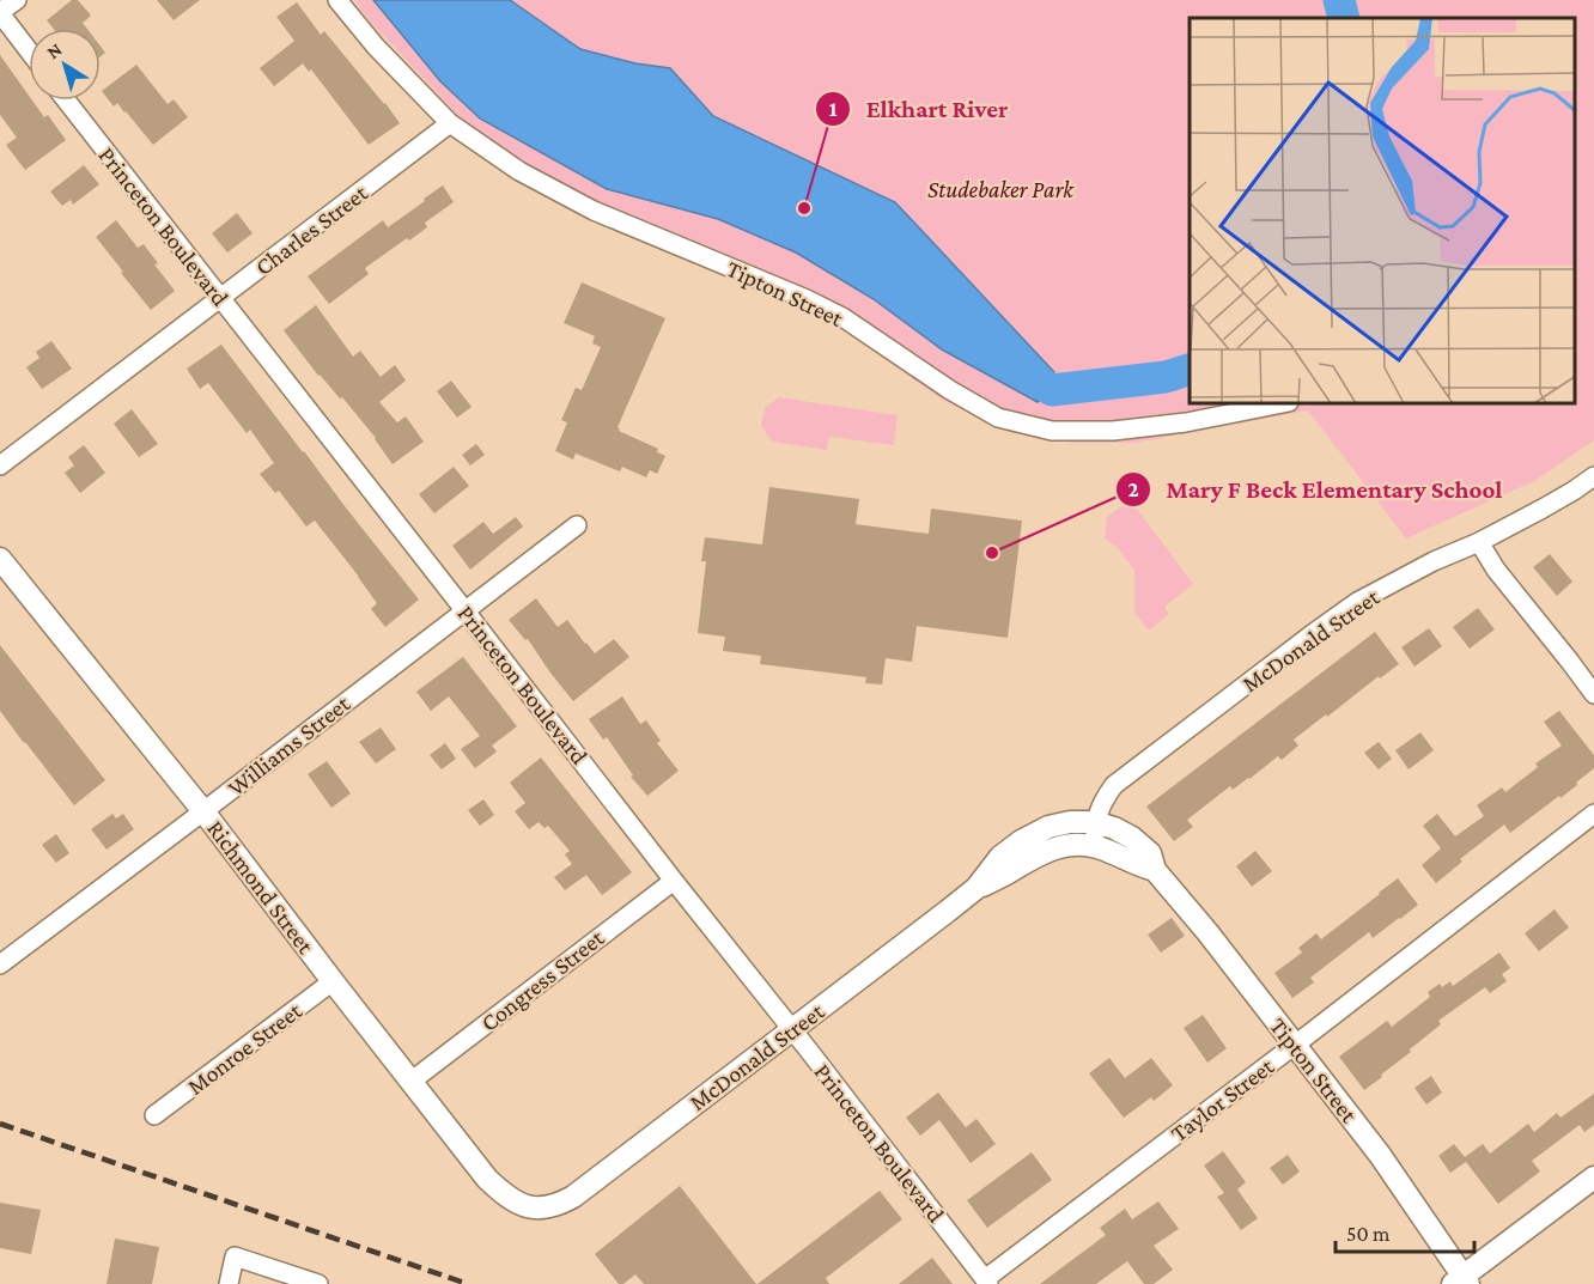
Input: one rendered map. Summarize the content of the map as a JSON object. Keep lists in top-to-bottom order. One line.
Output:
{"streets":{"street":["Princeton Boulevard","Charles Street","Tipton Street","McDonald Street","Williams Street","Richmond Street","Congress Street","Monroe Street","Taylor Street"]},"crossings":[["Princeton Boulevard","Charles Street"],["Princeton Boulevard","McDonald Street"],["Princeton Boulevard","Williams Street"],["Princeton Boulevard","Congress Street"],["Princeton Boulevard","Taylor Street"],["Charles Street","Tipton Street"],["Tipton Street","McDonald Street"],["Tipton Street","Taylor Street"],["McDonald Street","Richmond Street"],["Williams Street","Richmond Street"],["Richmond Street","Congress Street"],["Richmond Street","Monroe Street"]],"parks":["Studebaker Park"],"places":["Elkhart River","Mary F Beck Elementary School"],"scale_bar":"50 m","north":"top left"}
